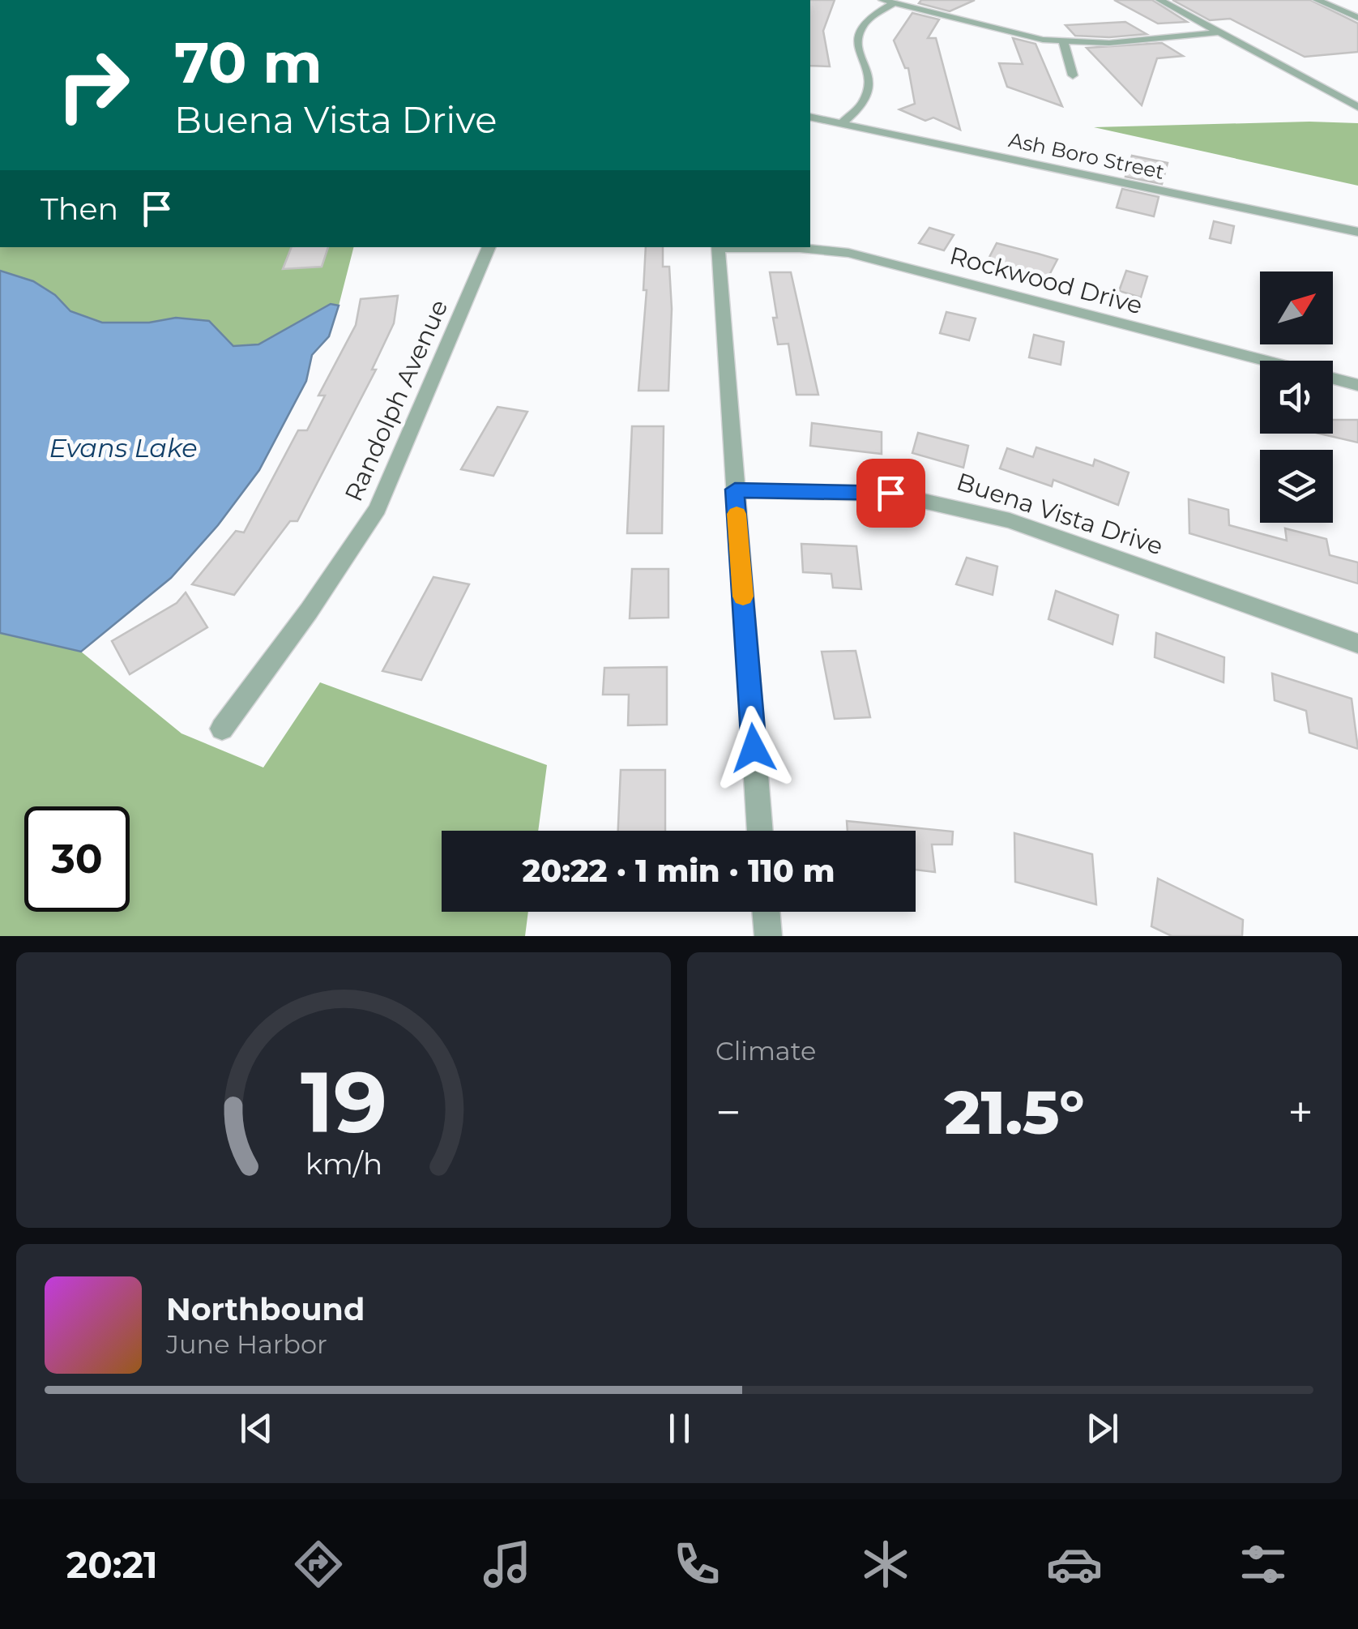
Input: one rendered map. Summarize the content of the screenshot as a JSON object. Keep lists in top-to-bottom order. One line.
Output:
{"streets":{"street":["Ash Boro Street","Rockwood Drive","Randolph Avenue","Buena Vista Drive"]},"water":["Evans Lake"],"north":"top right","page":{"turn":["70 m","Buena Vista Drive"],"then":"Then","limit":"30","trip":"20:22 · 1 min · 110 m","tile":"Climate","heat":["−","21.5°","+"],"song":["Northbound","June Harbor"],"tabs":"20:21","gauge":["19","km/h"]}}
